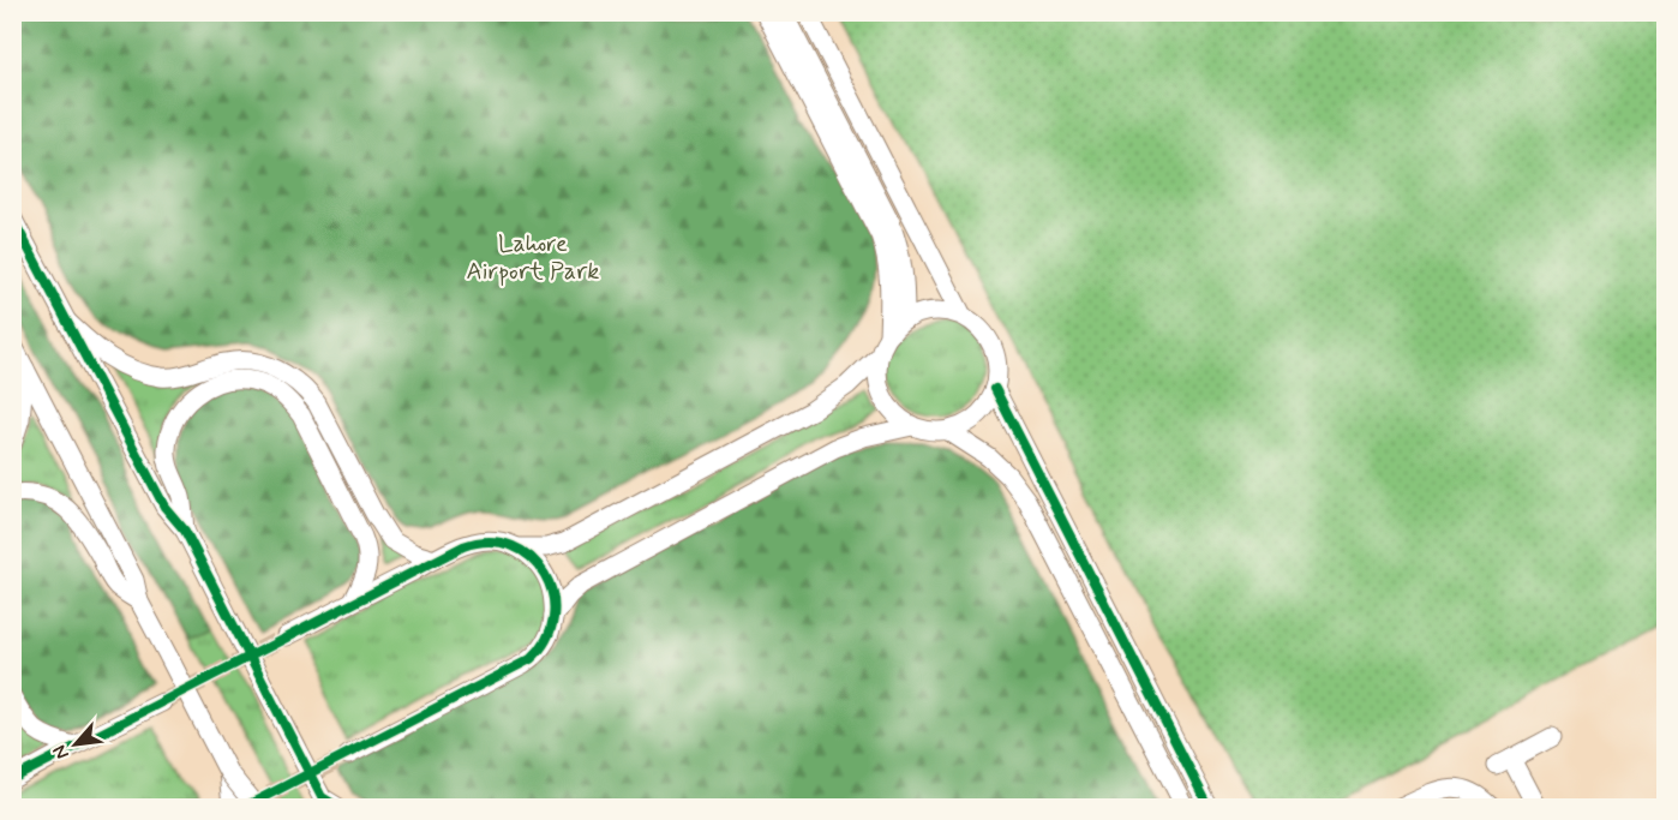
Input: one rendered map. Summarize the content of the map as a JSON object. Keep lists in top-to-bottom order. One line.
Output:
{"parks":["Lahore Airport Park"],"north":"bottom left"}
